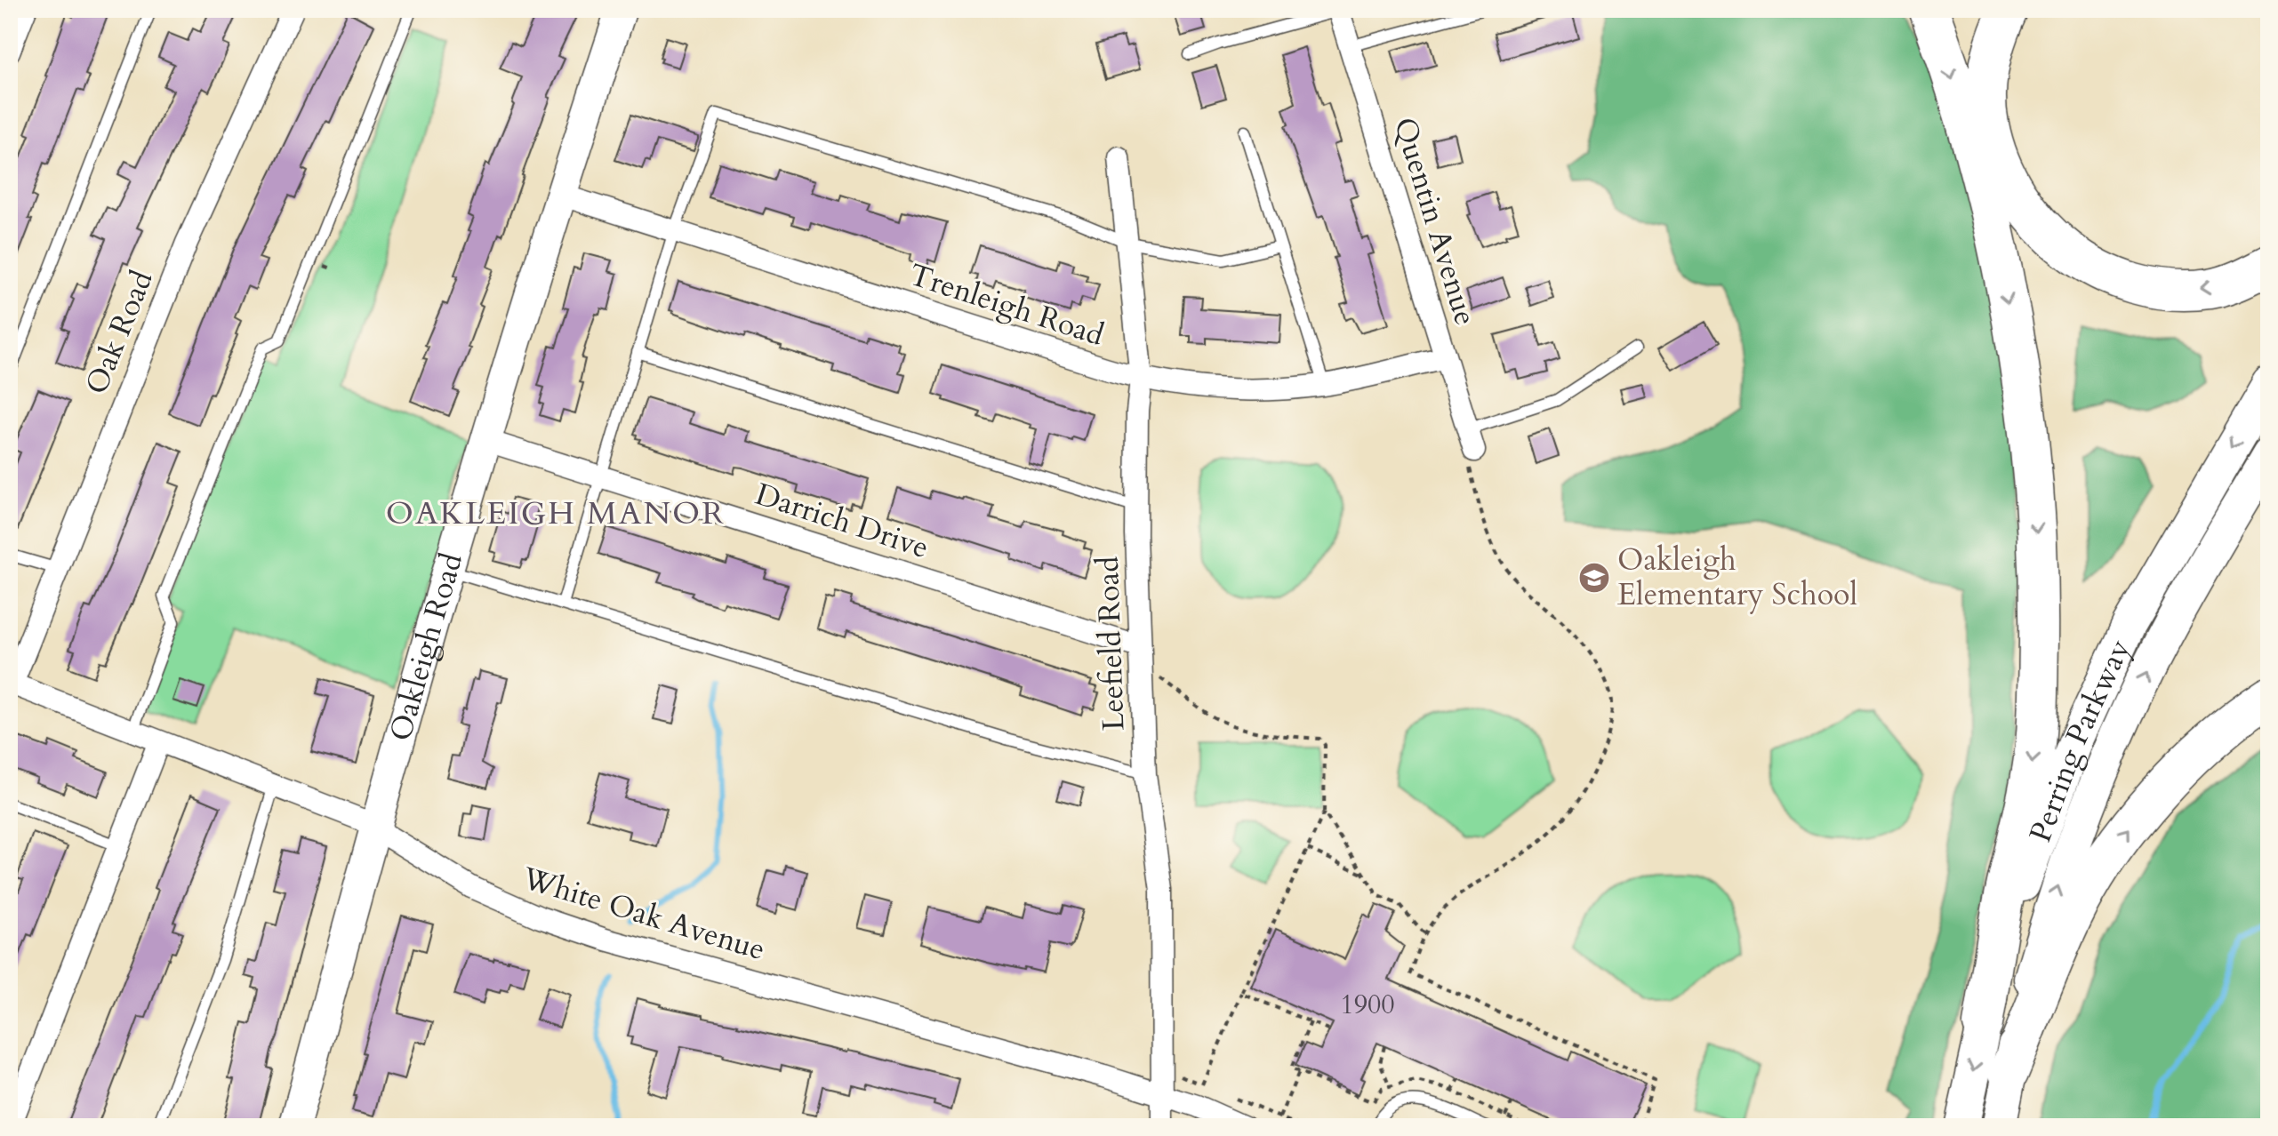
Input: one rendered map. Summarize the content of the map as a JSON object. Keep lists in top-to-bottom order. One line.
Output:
{"streets":{"main road":["Perring Parkway"],"street":["Quentin Avenue","Trenleigh Road","Oak Road","Darrich Drive","Leefield Road","Oakleigh Road","White Oak Avenue"]},"crossings":[["Quentin Avenue","Trenleigh Road"],["Trenleigh Road","Leefield Road"],["Trenleigh Road","Oakleigh Road"],["Oak Road","White Oak Avenue"],["Darrich Drive","Leefield Road"],["Darrich Drive","Oakleigh Road"],["Leefield Road","White Oak Avenue"],["Oakleigh Road","White Oak Avenue"]],"districts":["OAKLEIGH MANOR"],"places":{"school or university":["Oakleigh Elementary School"]},"house_numbers":["1900"]}
